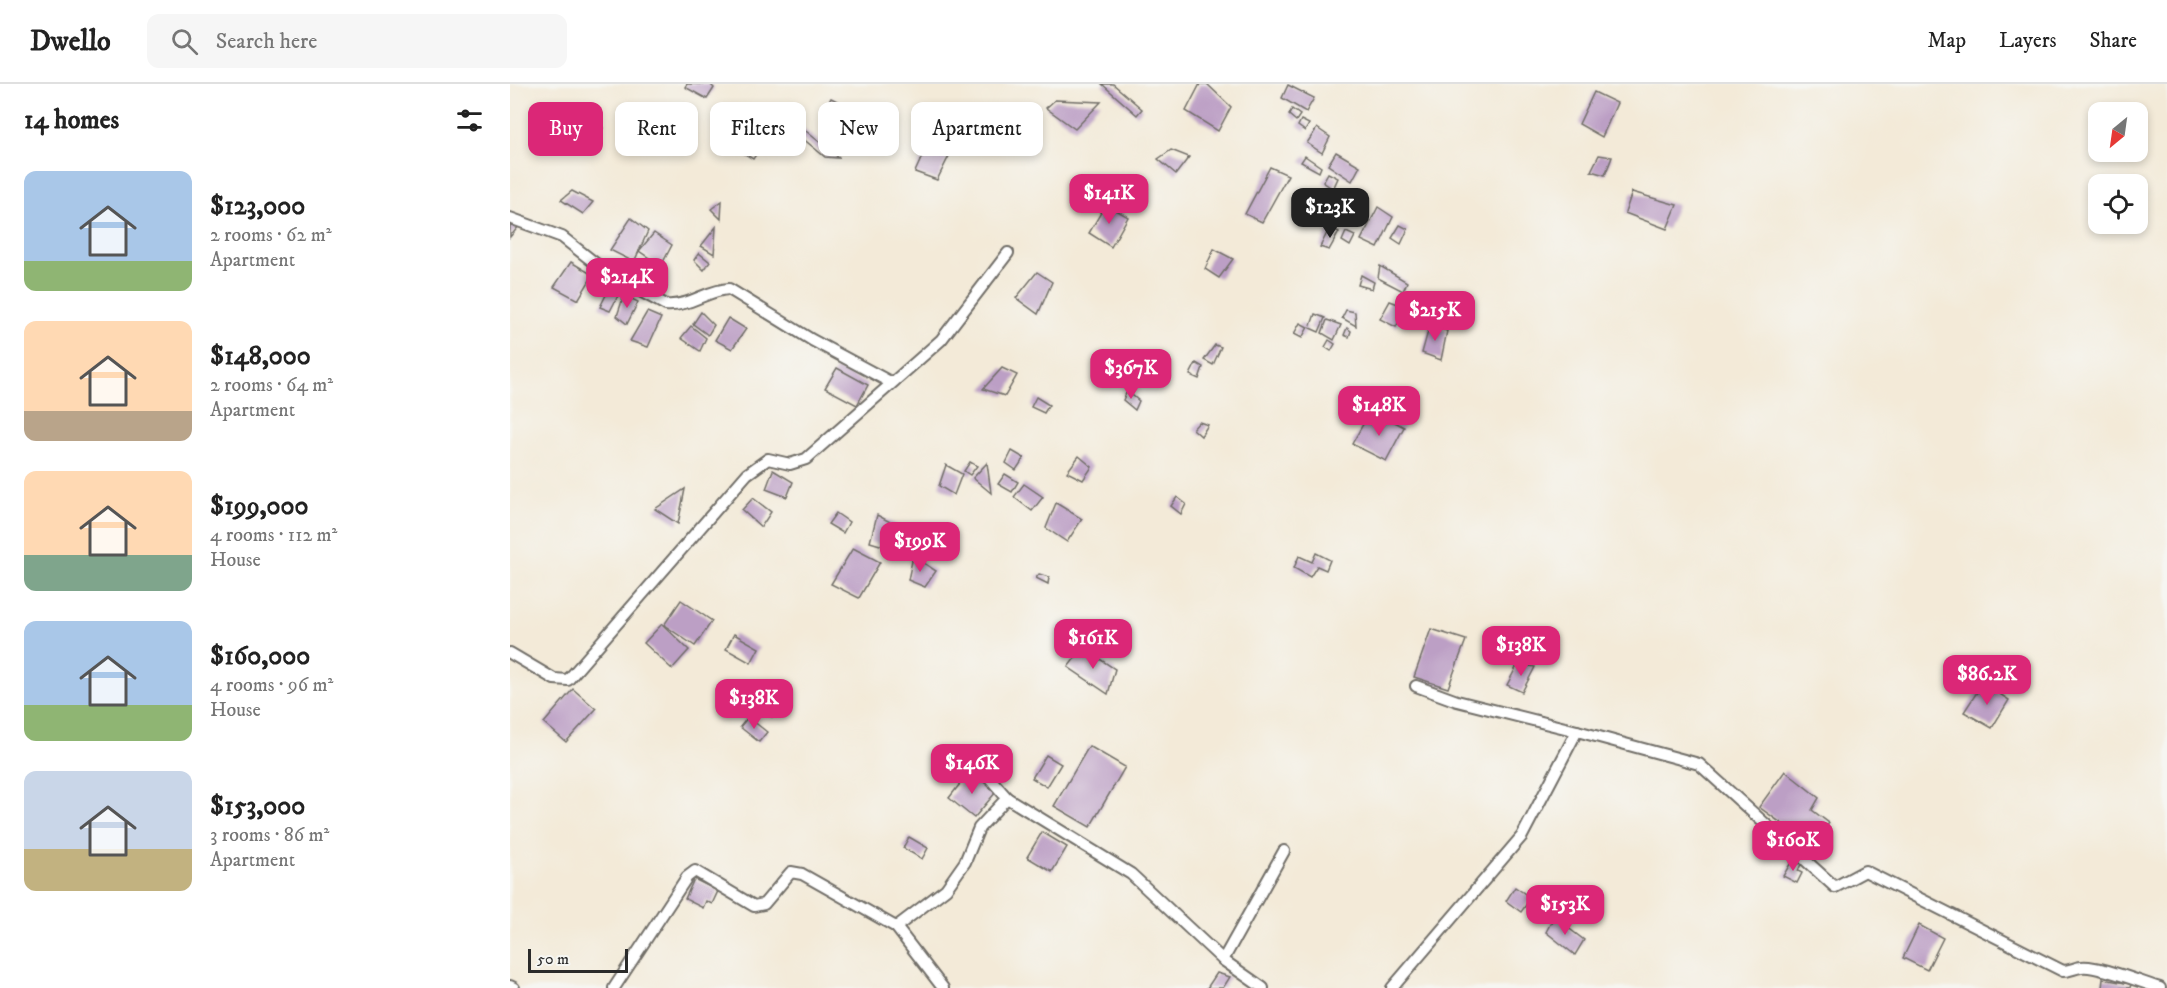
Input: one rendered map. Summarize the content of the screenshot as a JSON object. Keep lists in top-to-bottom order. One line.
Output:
{"scale_bar":"50 m","north":"bottom left","page":{"header":"Dwello","search":"Search here","nav":["Map","Layers","Share"],"heading":"14 homes","chip":["Buy","Rent","Filters","New","Apartment"],"list":[{"name":"$123,000","note":"2 rooms · 62 m² · Apartment"},{"name":"$148,000","note":"2 rooms · 64 m² · Apartment"},{"name":"$199,000","note":"4 rooms · 112 m² · House"},{"name":"$160,000","note":"4 rooms · 96 m² · House"},{"name":"$153,000","note":"3 rooms · 86 m² · Apartment"}],"price":["$141K","$123K","$214K","$215K","$367K","$148K","$199K","$161K","$138K","$86.2K","$138K","$146K","$160K","$153K"],"scale":"50 m"}}
